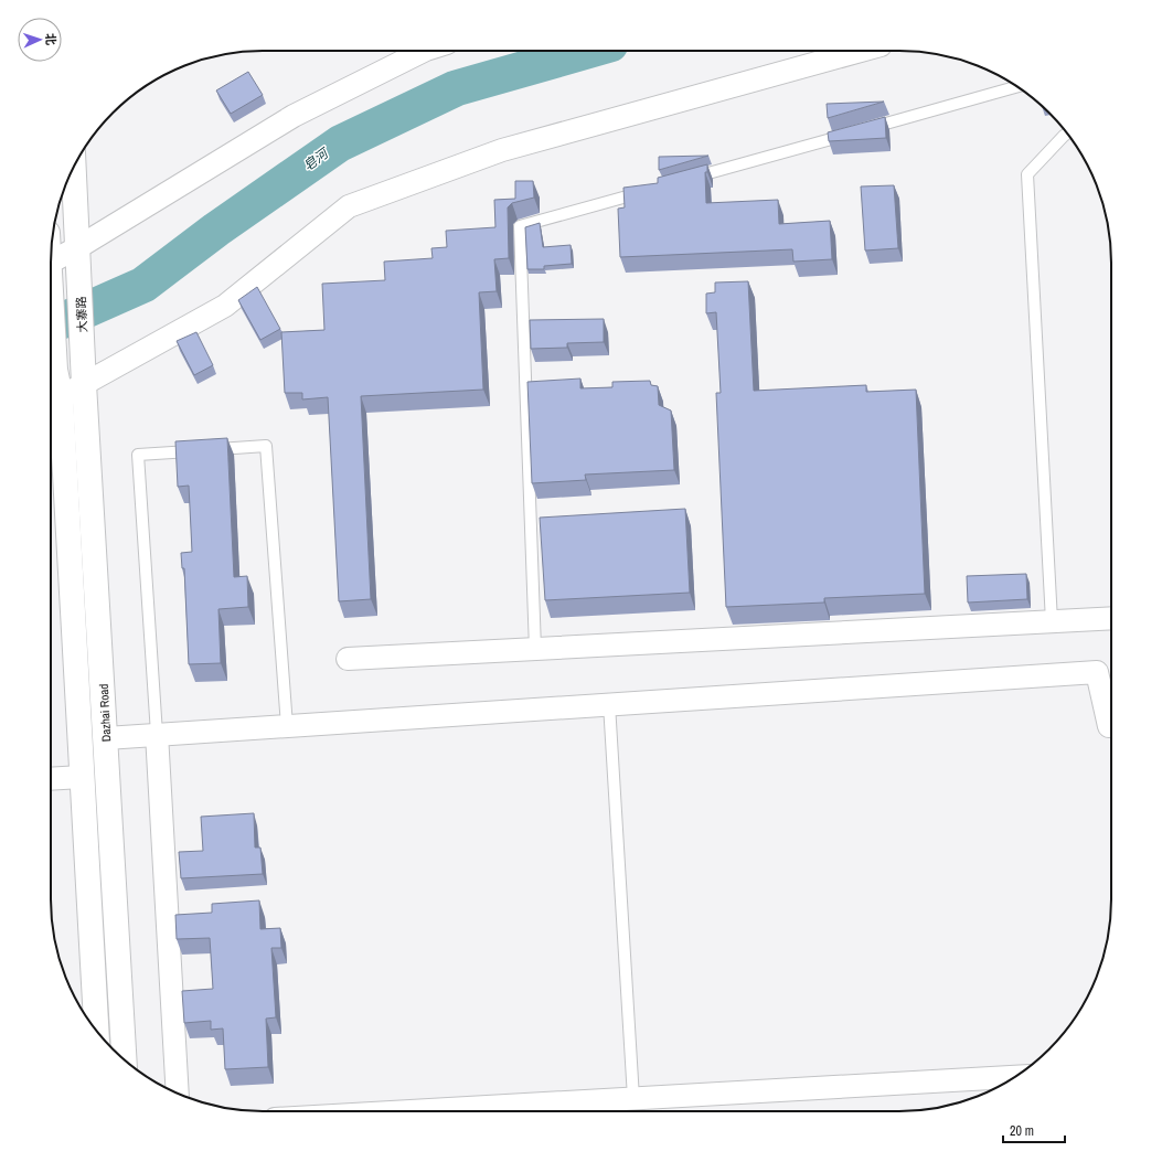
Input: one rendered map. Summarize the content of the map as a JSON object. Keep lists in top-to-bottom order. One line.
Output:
{"streets":{"main road":["大寨路","Dazhai Road"]},"crossings":[["大寨路","Dazhai Road"]],"water":["皂河"],"scale_bar":"20 m","north":"right"}
